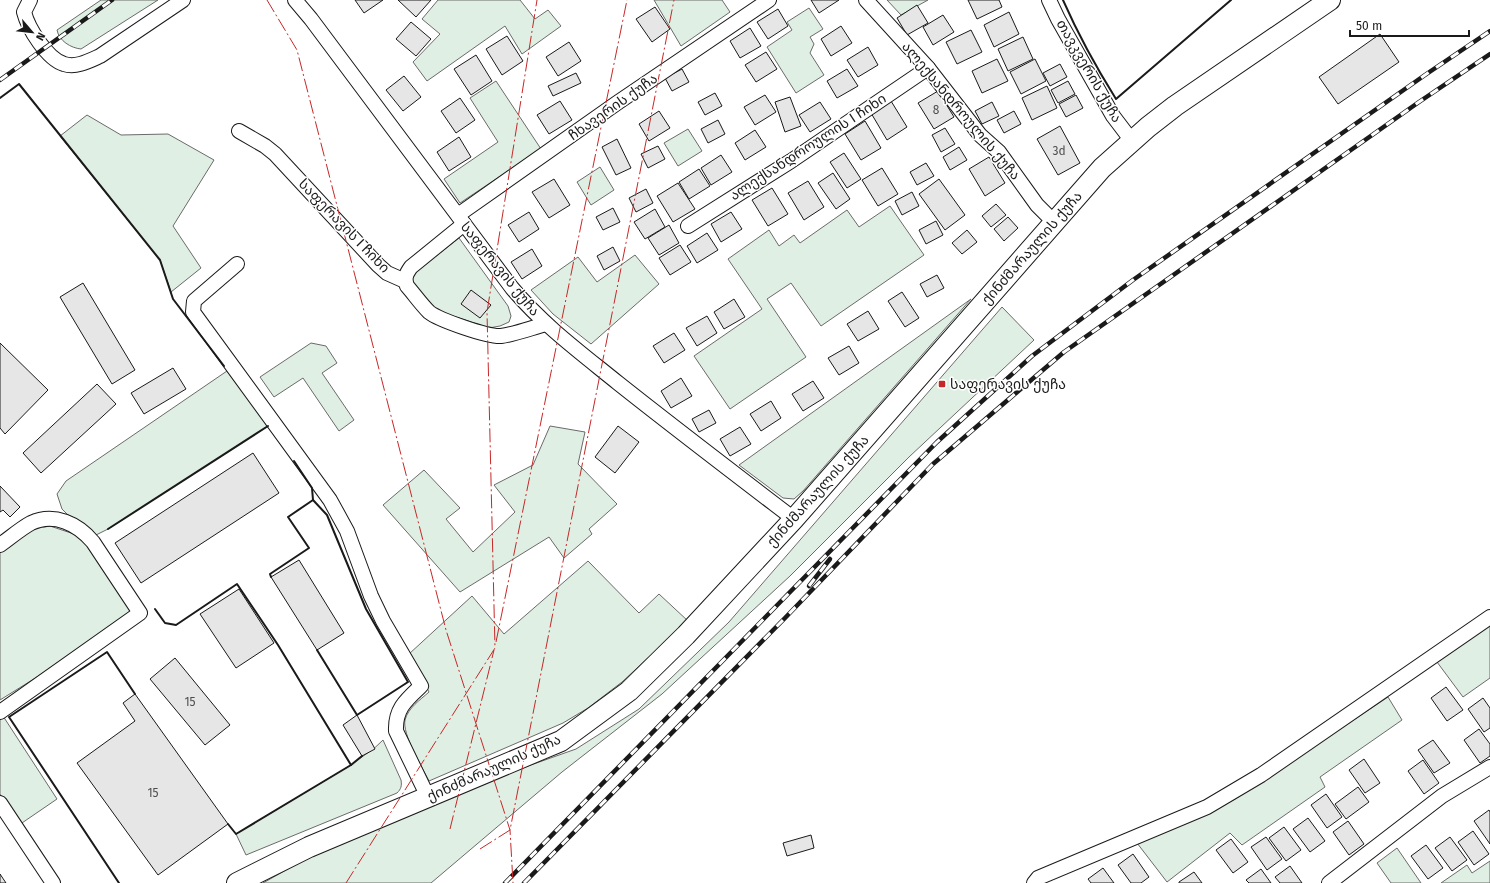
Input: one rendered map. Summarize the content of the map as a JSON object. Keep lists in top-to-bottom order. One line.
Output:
{"streets":{"main road":["ქინძმარაულის ქუჩა"],"street":["თავკვერის ქუჩა","ჩხავერის ქუჩა","ალექსანდროულის ქუჩა","ალექსანდროულის I ჩიხი","საფერავის I ჩიხი","საფერავის ქუჩა"]},"crossings":[["თავკვერის ქუჩა","ქინძმარაულის ქუჩა"],["ჩხავერის ქუჩა","საფერავის I ჩიხი"],["ჩხავერის ქუჩა","საფერავის ქუჩა"],["ალექსანდროულის ქუჩა","ალექსანდროულის I ჩიხი"],["ალექსანდროულის ქუჩა","ქინძმარაულის ქუჩა"],["საფერავის I ჩიხი","საფერავის ქუჩა"],["ქინძმარაულის ქუჩა","საფერავის ქუჩა"]],"places":{"transit":["საფერავის ქუჩა"]},"house_numbers":["8","3d","15","15"],"scale_bar":"50 m","north":"bottom right"}
